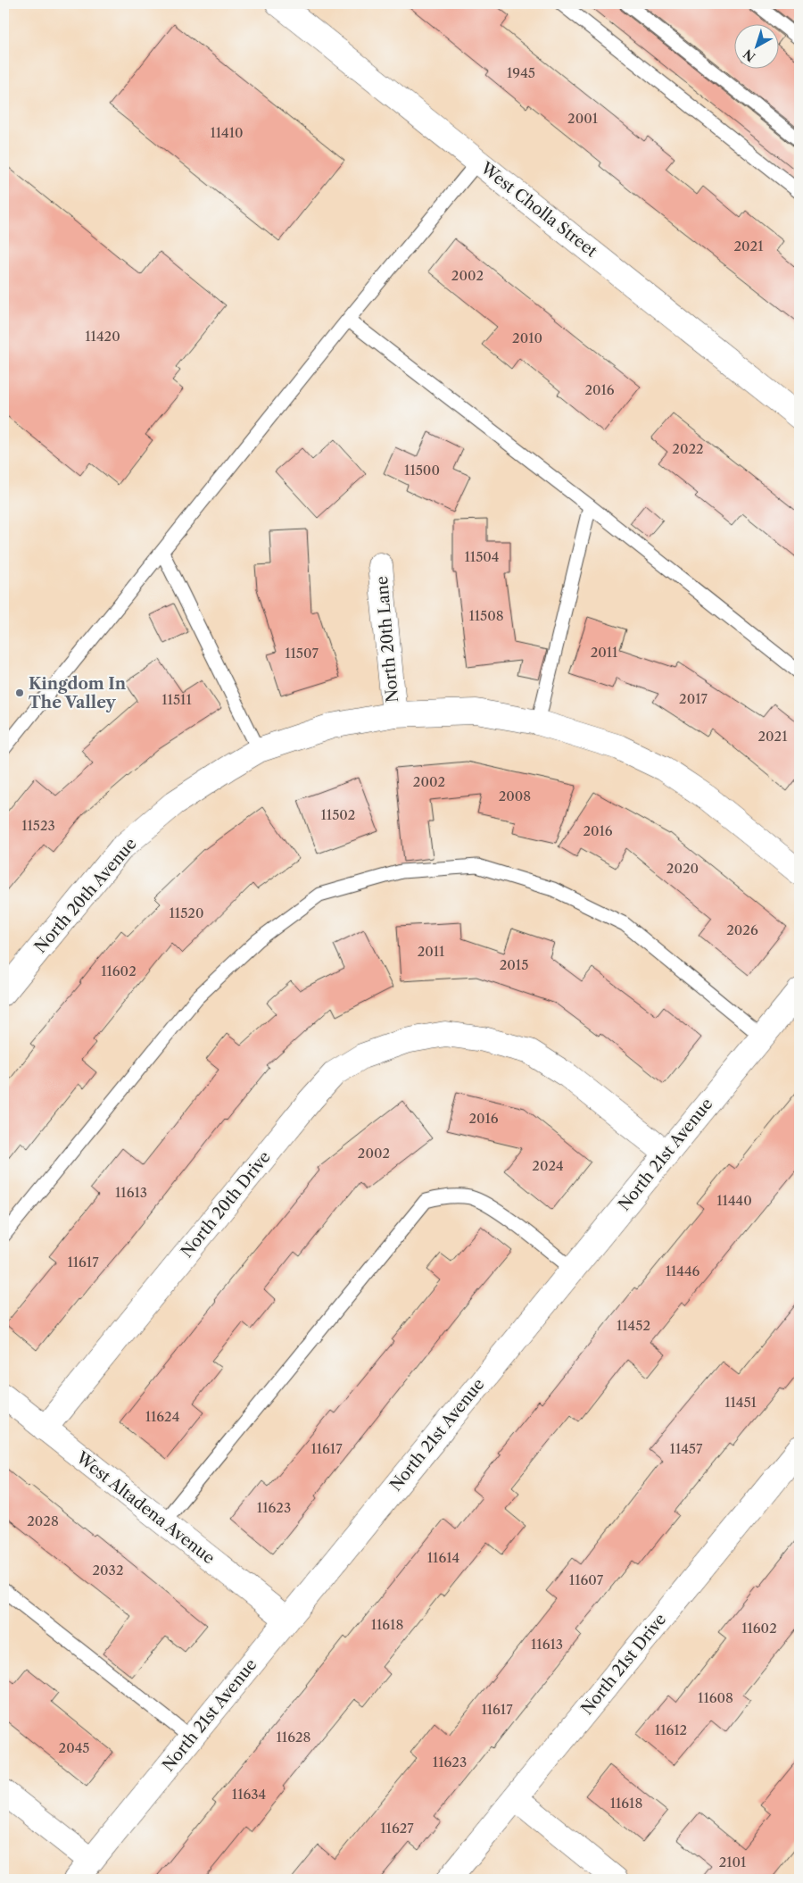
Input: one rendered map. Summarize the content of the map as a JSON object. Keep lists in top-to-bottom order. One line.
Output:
{"streets":{"street":["West Cholla Street","North 20th Lane","North 20th Avenue","North 21st Avenue","North 20th Drive","West Altadena Avenue","North 21st Drive"]},"crossings":[["North 20th Lane","North 20th Avenue"],["North 21st Avenue","North 20th Drive"],["North 21st Avenue","West Altadena Avenue"],["North 20th Drive","West Altadena Avenue"]],"places":["Kingdom In The Valley"],"house_numbers":["1945","2001","11410","2021","2002","11420","2010","2016","2022","11500","11504","11508","2011","11507","2017","11511","2021","2002","2008","11502","11523","2016","2020","11520","2026","2011","2015","11602","2016","2002","2024","11613","11440","11617","11446","11452","11451","11624","11617","11457","11623","2028","11614","2032","11607","11618","11602","11613","11608","11617","11612","11628","2045","11623","11634","11618","11627","2101"],"north":"bottom left"}
